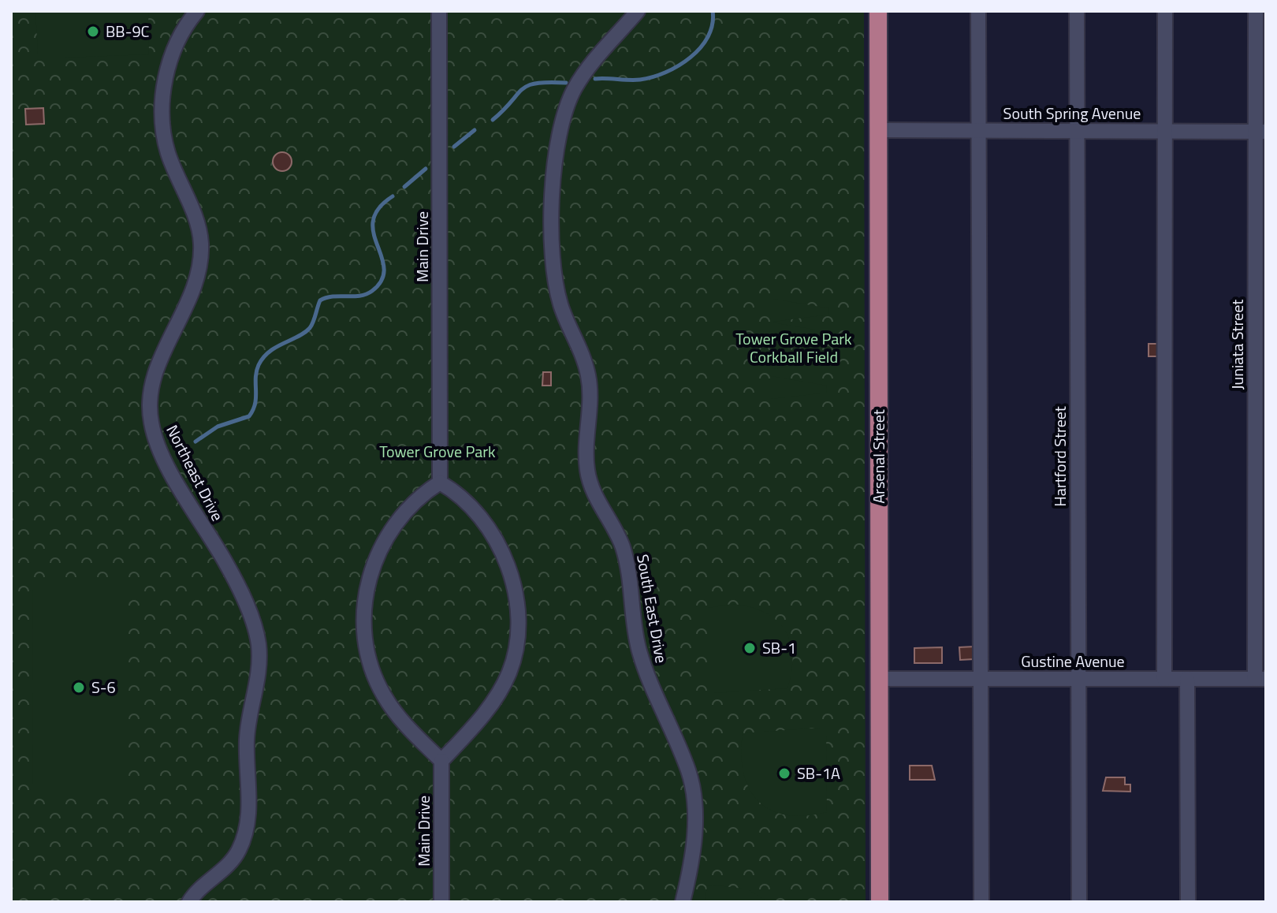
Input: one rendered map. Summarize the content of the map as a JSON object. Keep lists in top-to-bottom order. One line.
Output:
{"streets":{"main road":["Arsenal Street"],"street":["South Spring Avenue","Main Drive","Juniata Street","Hartford Street","Northeast Drive","South East Drive","Gustine Avenue"]},"crossings":[["South Spring Avenue","Juniata Street"],["South Spring Avenue","Arsenal Street"],["South Spring Avenue","Hartford Street"],["Juniata Street","Gustine Avenue"],["Arsenal Street","Gustine Avenue"],["Hartford Street","Gustine Avenue"]],"parks":["Tower Grove Park Corkball Field","Tower Grove Park"],"places":["BB-9C","SB-1","S-6","SB-1A"]}
